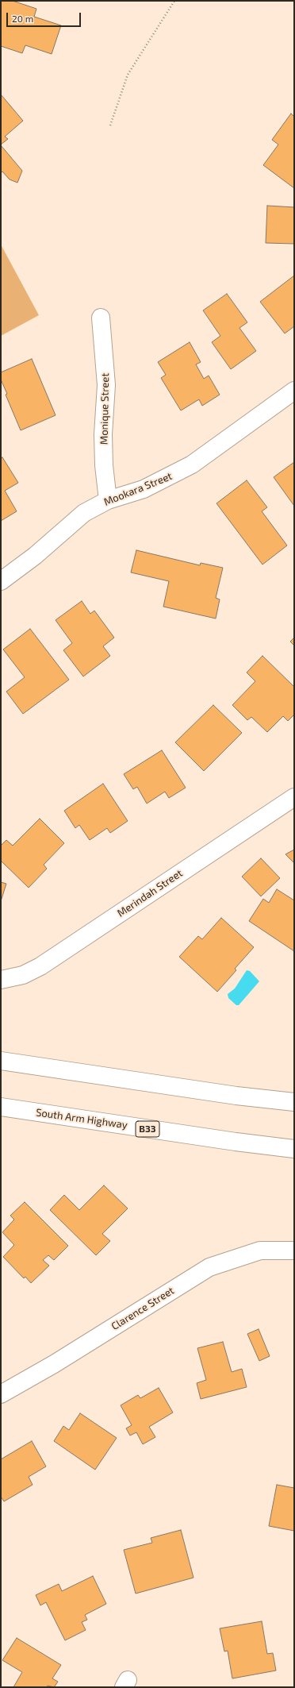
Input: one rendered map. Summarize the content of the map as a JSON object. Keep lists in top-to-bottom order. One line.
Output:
{"streets":{"street":["Monique Street","Mookara Street","Merindah Street","South Arm Highway","B33","Clarence Street"]},"crossings":[["Monique Street","Mookara Street"]],"scale_bar":"20 m"}
